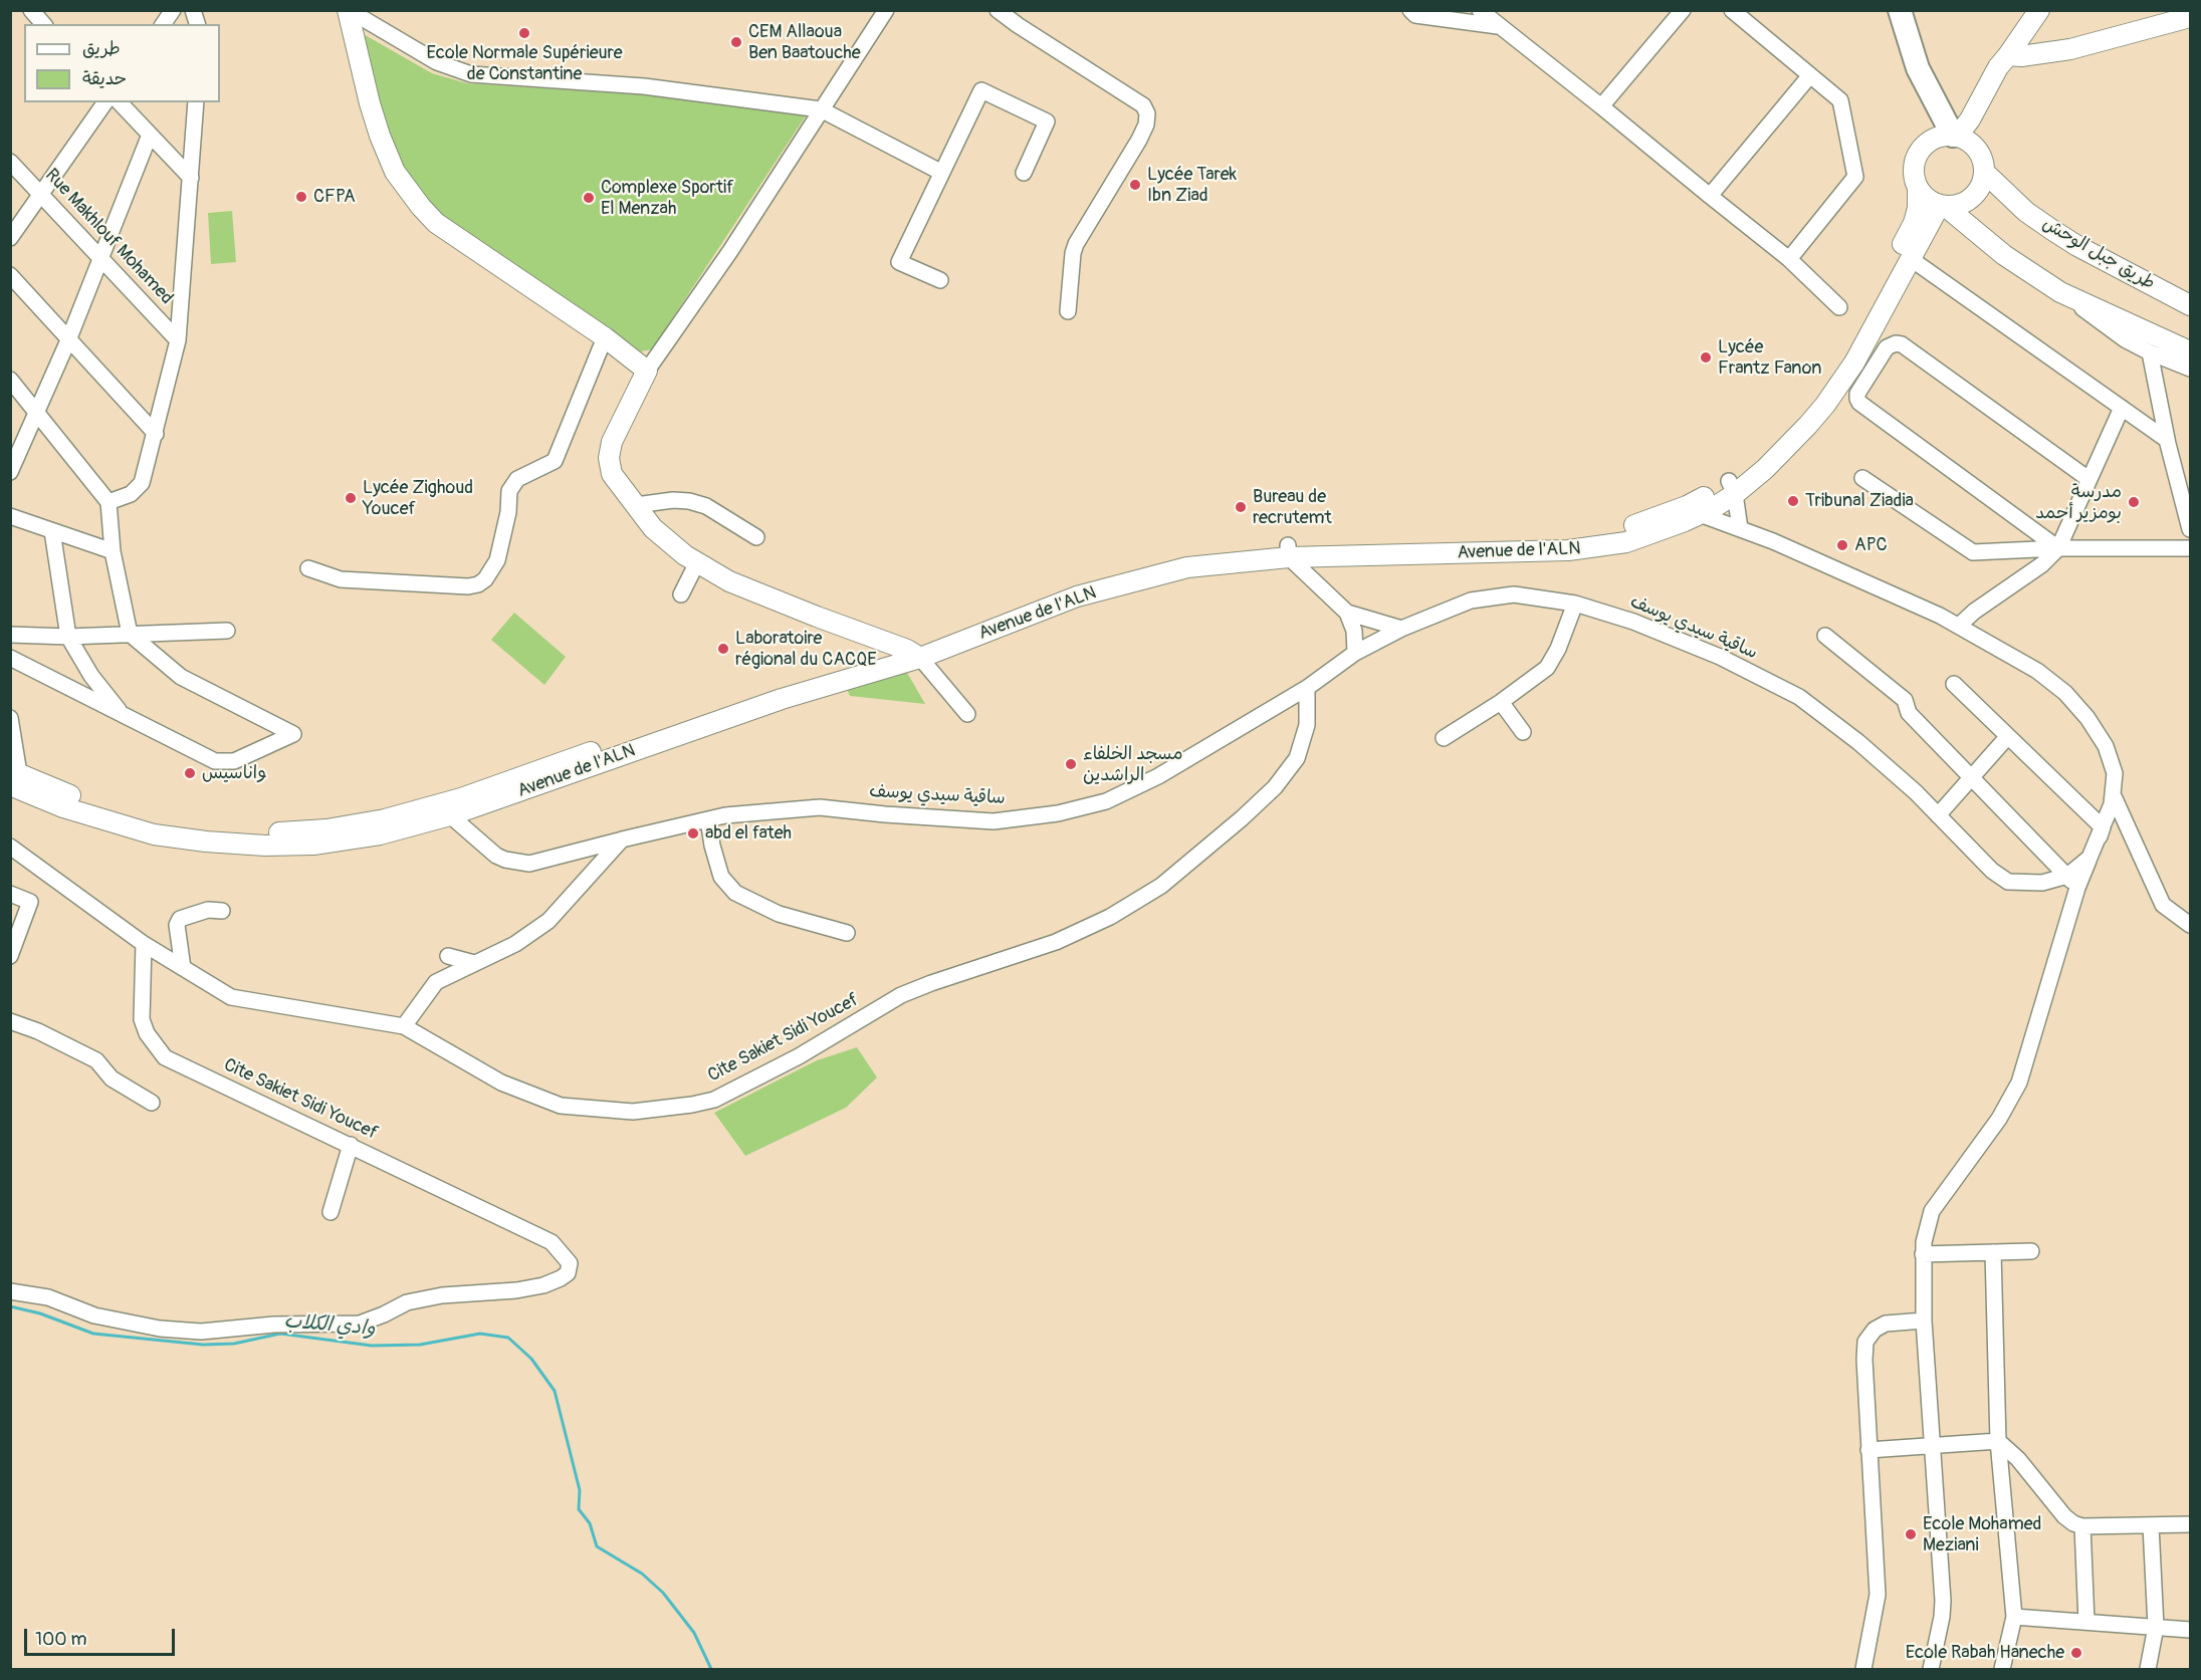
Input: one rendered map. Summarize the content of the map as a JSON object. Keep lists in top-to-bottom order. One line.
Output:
{"streets":{"main road":["طريق جبل الوحش"],"street":["Rue Makhlouf Mohamed","ساقية سيدي يوسف","Cite Sakiet Sidi Youcef"]},"crossings":[["ساقية سيدي يوسف","Cite Sakiet Sidi Youcef"]],"water":["وادي الكلاب"],"places":["Ecole Normale Supérieure de Constantine","CEM Allaoua Ben Baatouche","Lycée Tarek Ibn Ziad","CFPA","Complexe Sportif El Menzah","Lycée Frantz Fanon","Lycée Zighoud Youcef","Tribunal Ziadia","مدرسة بومزير أحمد","Bureau de recrutemt","APC","Laboratoire régional du CACQE","مسجد الخلفاء الراشدين","واناسيس","abd el fateh","Ecole Mohamed Meziani","Ecole Rabah Haneche"],"legend":["طريق","حديقة"],"scale_bar":"100 m"}
